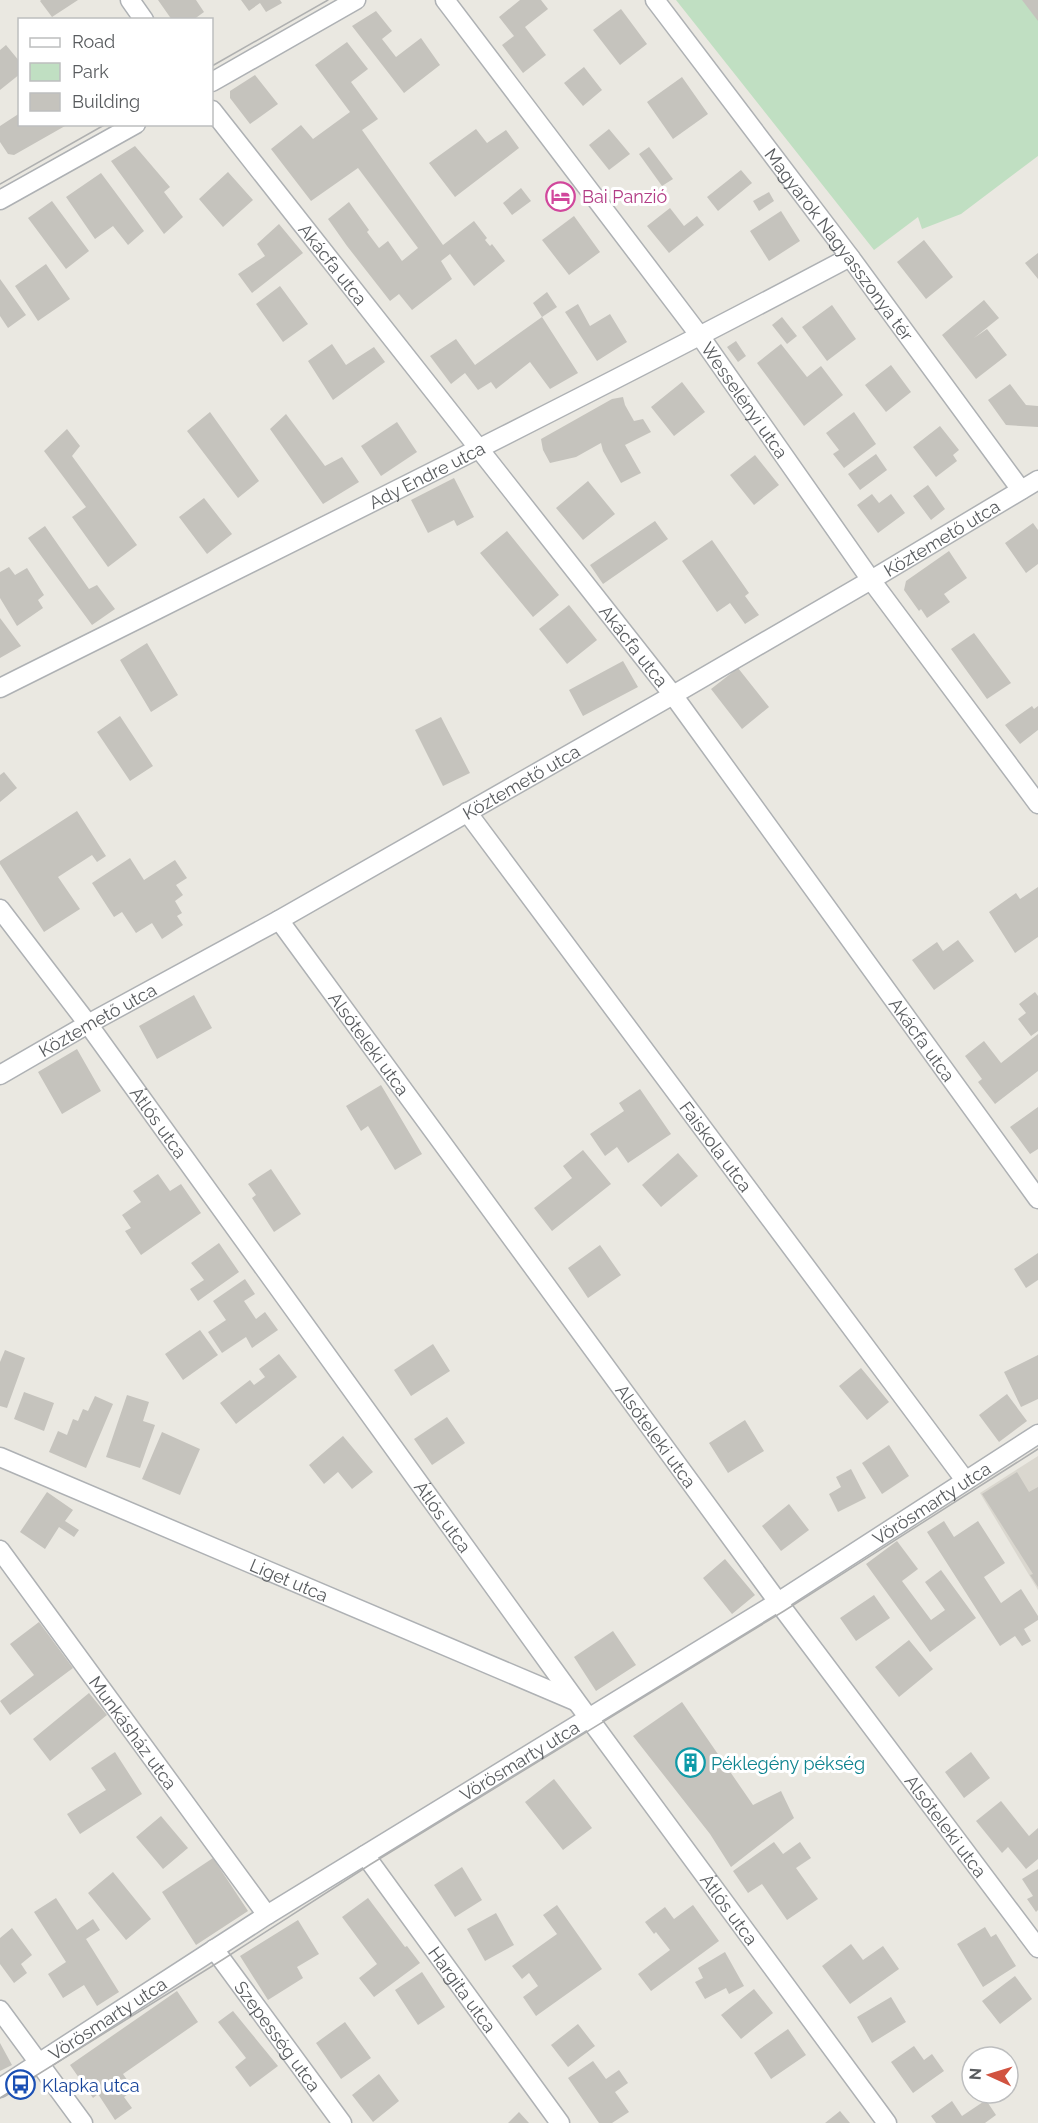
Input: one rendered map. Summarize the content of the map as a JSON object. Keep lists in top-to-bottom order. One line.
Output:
{"streets":{"street":["Magyarok Nagyasszonya tér","Akácfa utca","Wesselényi utca","Ady Endre utca","Köztemető utca","Alsóteleki utca","Átlós utca","Faiskola utca","Vörösmarty utca","Liget utca","Munkásház utca","Hargita utca","Szepesség utca"]},"crossings":[["Magyarok Nagyasszonya tér","Ady Endre utca"],["Magyarok Nagyasszonya tér","Köztemető utca"],["Akácfa utca","Ady Endre utca"],["Akácfa utca","Köztemető utca"],["Wesselényi utca","Ady Endre utca"],["Wesselényi utca","Köztemető utca"],["Köztemető utca","Alsóteleki utca"],["Köztemető utca","Átlós utca"],["Köztemető utca","Faiskola utca"],["Alsóteleki utca","Vörösmarty utca"],["Átlós utca","Vörösmarty utca"],["Átlós utca","Liget utca"],["Faiskola utca","Vörösmarty utca"],["Vörösmarty utca","Munkásház utca"],["Vörösmarty utca","Hargita utca"],["Vörösmarty utca","Szepesség utca"]],"places":{"hotel":["Bai Panzió"],"building":["Péklegény pékség"],"bus stop":["Klapka utca"]},"legend":["Road","Park","Building"],"north":"left"}
